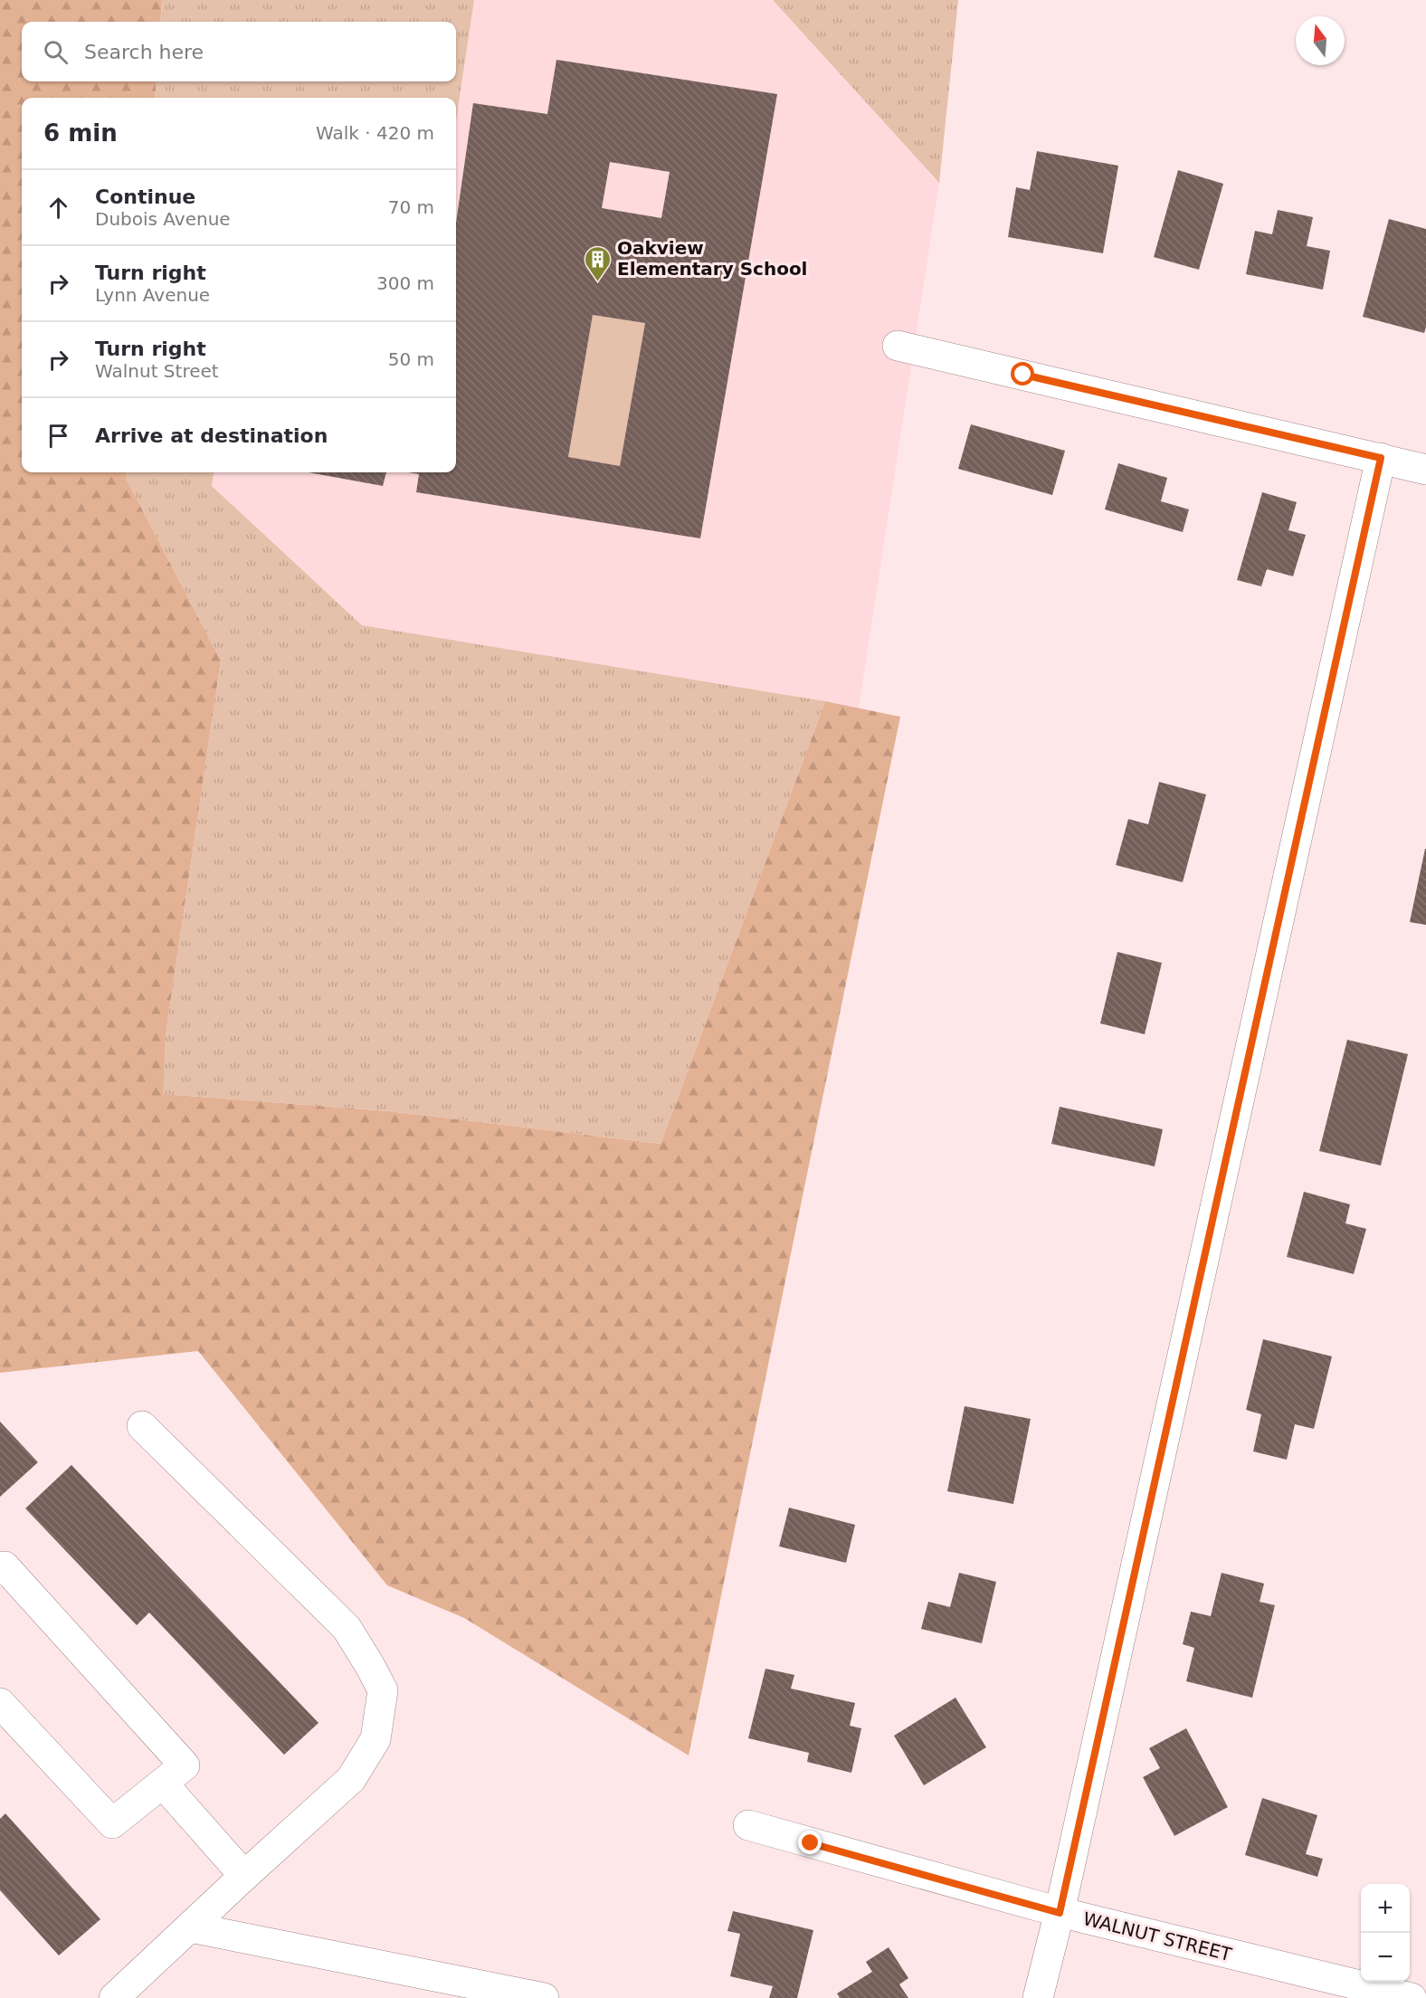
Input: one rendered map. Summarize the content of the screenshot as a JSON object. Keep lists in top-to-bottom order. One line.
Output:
{"streets":{"street":["WALNUT STREET"]},"places":{"building":["Oakview Elementary School"]},"north":"top","page":{"search":"Search here","heading":["6 min","Walk · 420 m"],"list":[["Continue","Dubois Avenue","70 m"],["Turn right","Lynn Avenue","300 m"],["Turn right","Walnut Street","50 m"],"Arrive at destination"],"map_buttons":["+","−"]}}
